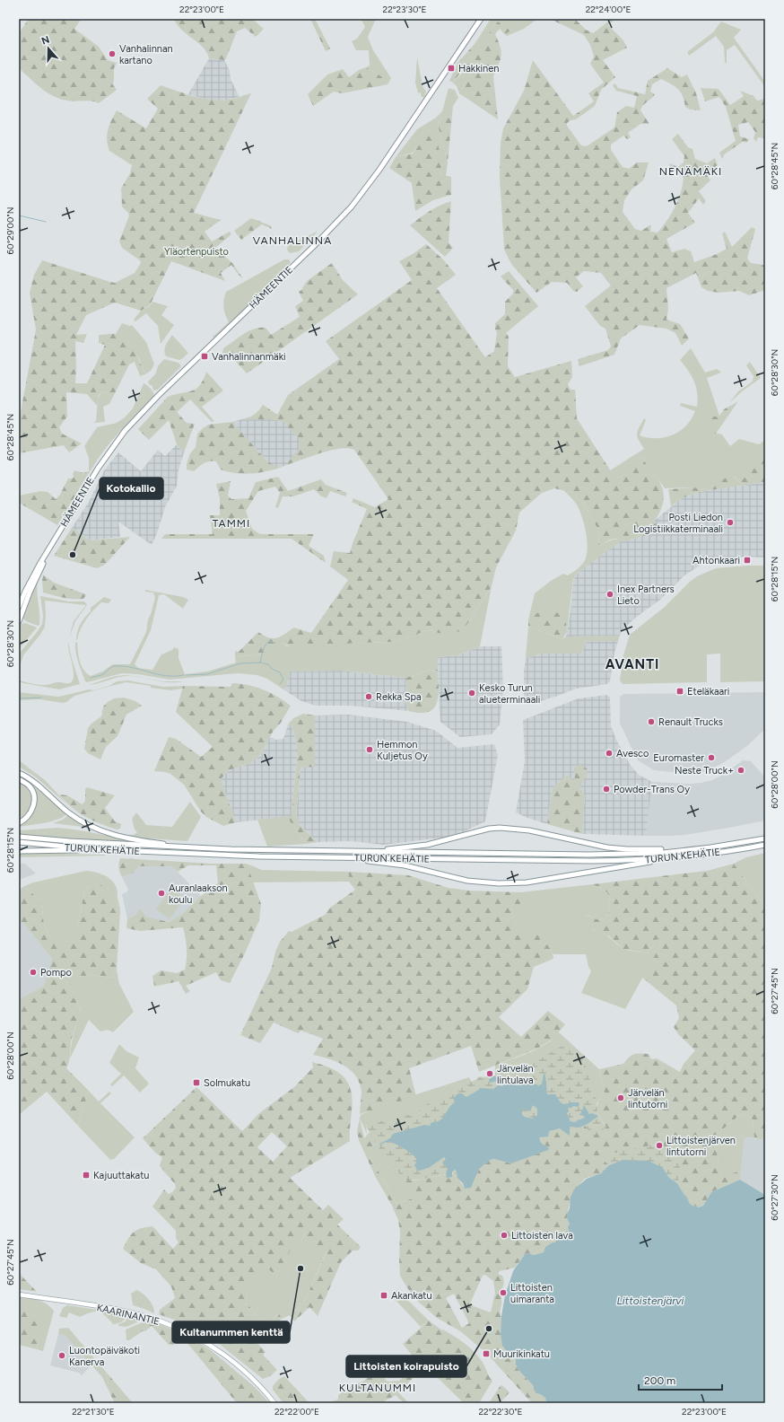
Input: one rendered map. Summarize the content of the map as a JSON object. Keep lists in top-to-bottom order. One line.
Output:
{"streets":{"highway":["HÄMEENTIE","TURUN KEHÄTIE"],"main road":["KAARINANTIE"]},"districts":["NENÄMÄKI","VANHALINNA","TAMMI","AVANTI","KULTANUMMI"],"water":["Littoistenjärvi"],"parks":["Yläortenpuisto"],"places":{"other":["Vanhalinnan kartano","Posti Liedon Logistiikkaterminaali","Kotokallio","Inex Partners Lieto","Kesko Turun alueterminaali","Rekka Spa","Renault Trucks","Hemmon Kuljetus Oy","Avesco","Euromaster","Neste Truck+","Powder-Trans Oy","Auranlaakson koulu","Pompo","Järvelän lintulava","Järvelän lintutorni","Littoistenjärven lintutorni","Littoisten lava","Kultanummen kenttä","Littoisten uimaranta","Littoisten koirapuisto","Luontopäiväkoti Kanerva"],"transit":["Hakkinen","Vanhalinnanmäki","Ahtonkaari","Eteläkaari","Solmukatu","Kajuuttakatu","Akankatu","Muurikinkatu"]},"scale_bar":"200 m","north":"top","coordinates":["22°23'00\"E","22°23'30\"E","22°24'00\"E","60°28'45\"N","60°29'00\"N","60°28'30\"N","60°28'15\"N","60°28'00\"N","60°27'45\"N","60°27'30\"N","22°21'30\"E","22°22'00\"E","22°22'30\"E"]}
